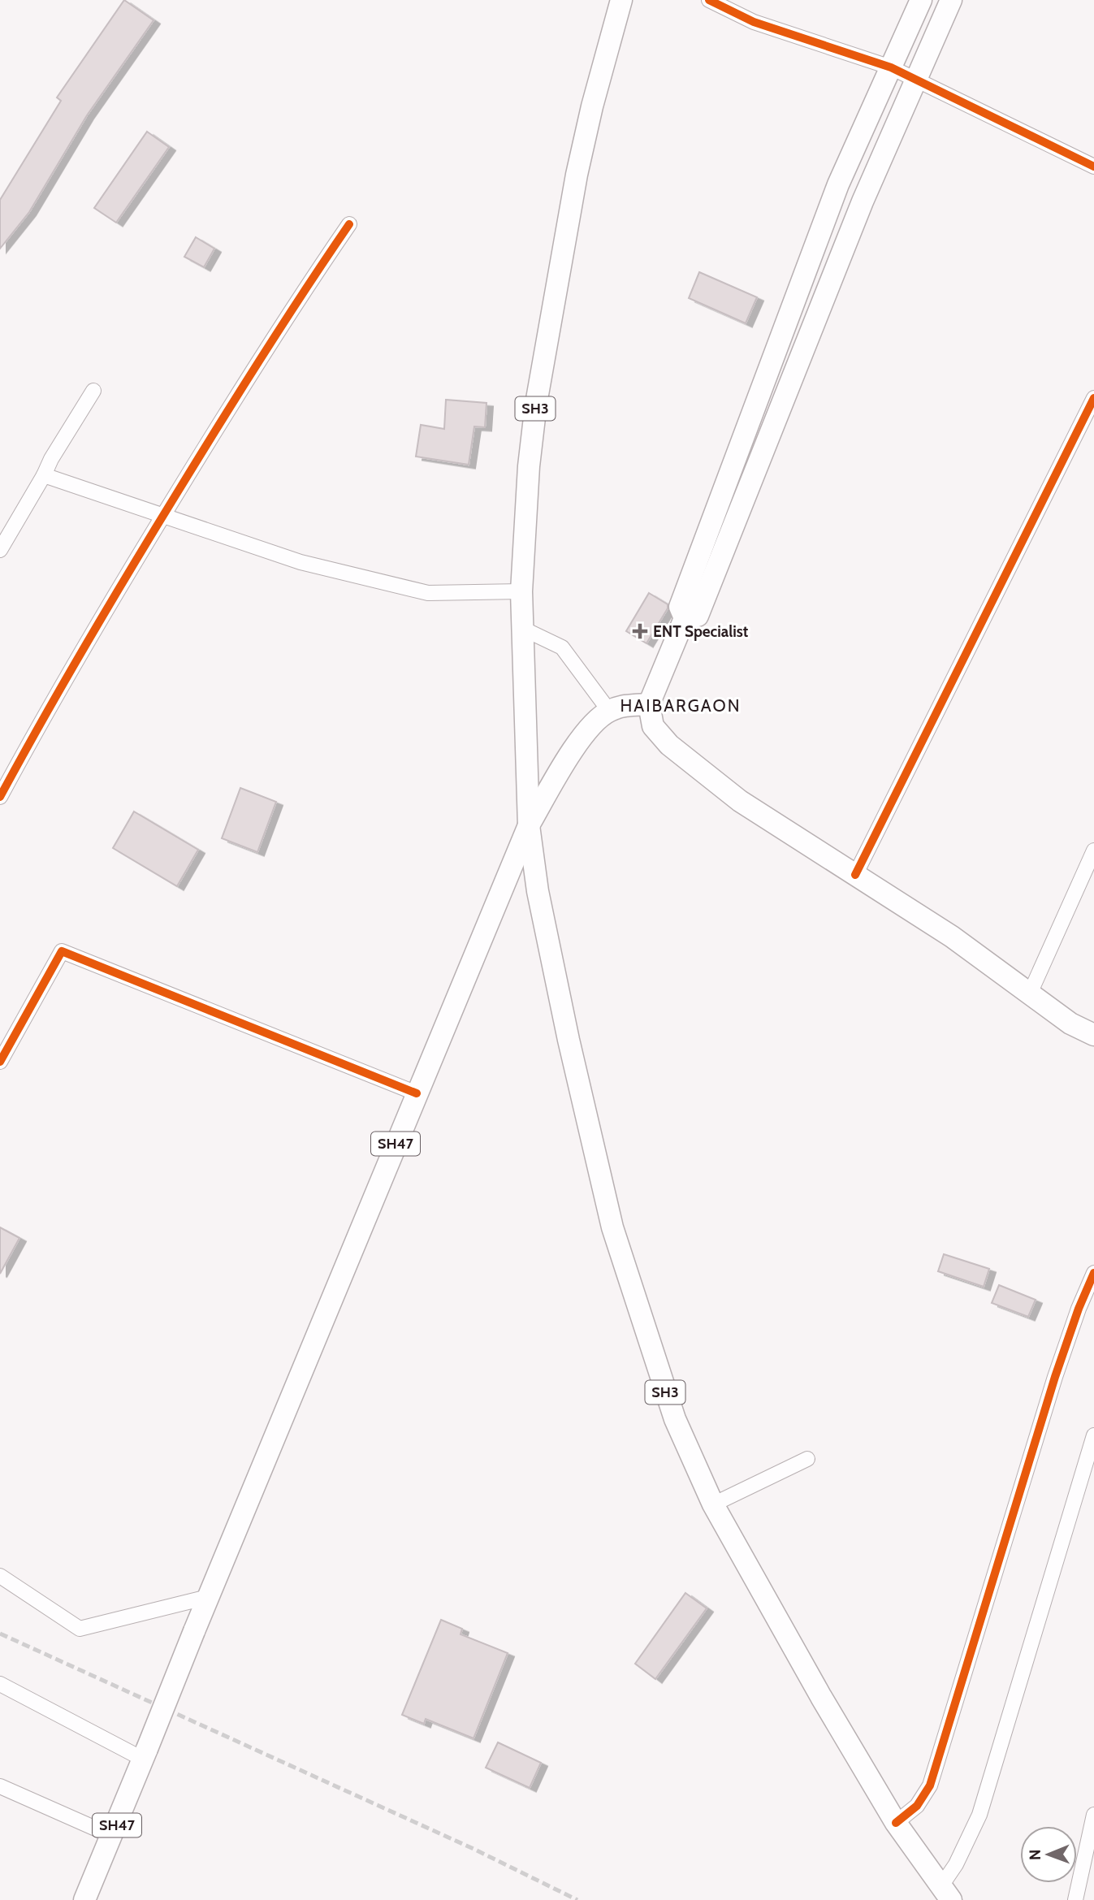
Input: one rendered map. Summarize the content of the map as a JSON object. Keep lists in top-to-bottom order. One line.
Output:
{"streets":{"main road":["SH3","SH47"]},"crossings":[["SH3","SH47"]],"districts":["HAIBARGAON"],"places":{"health":["ENT Specialist"]},"north":"left"}
